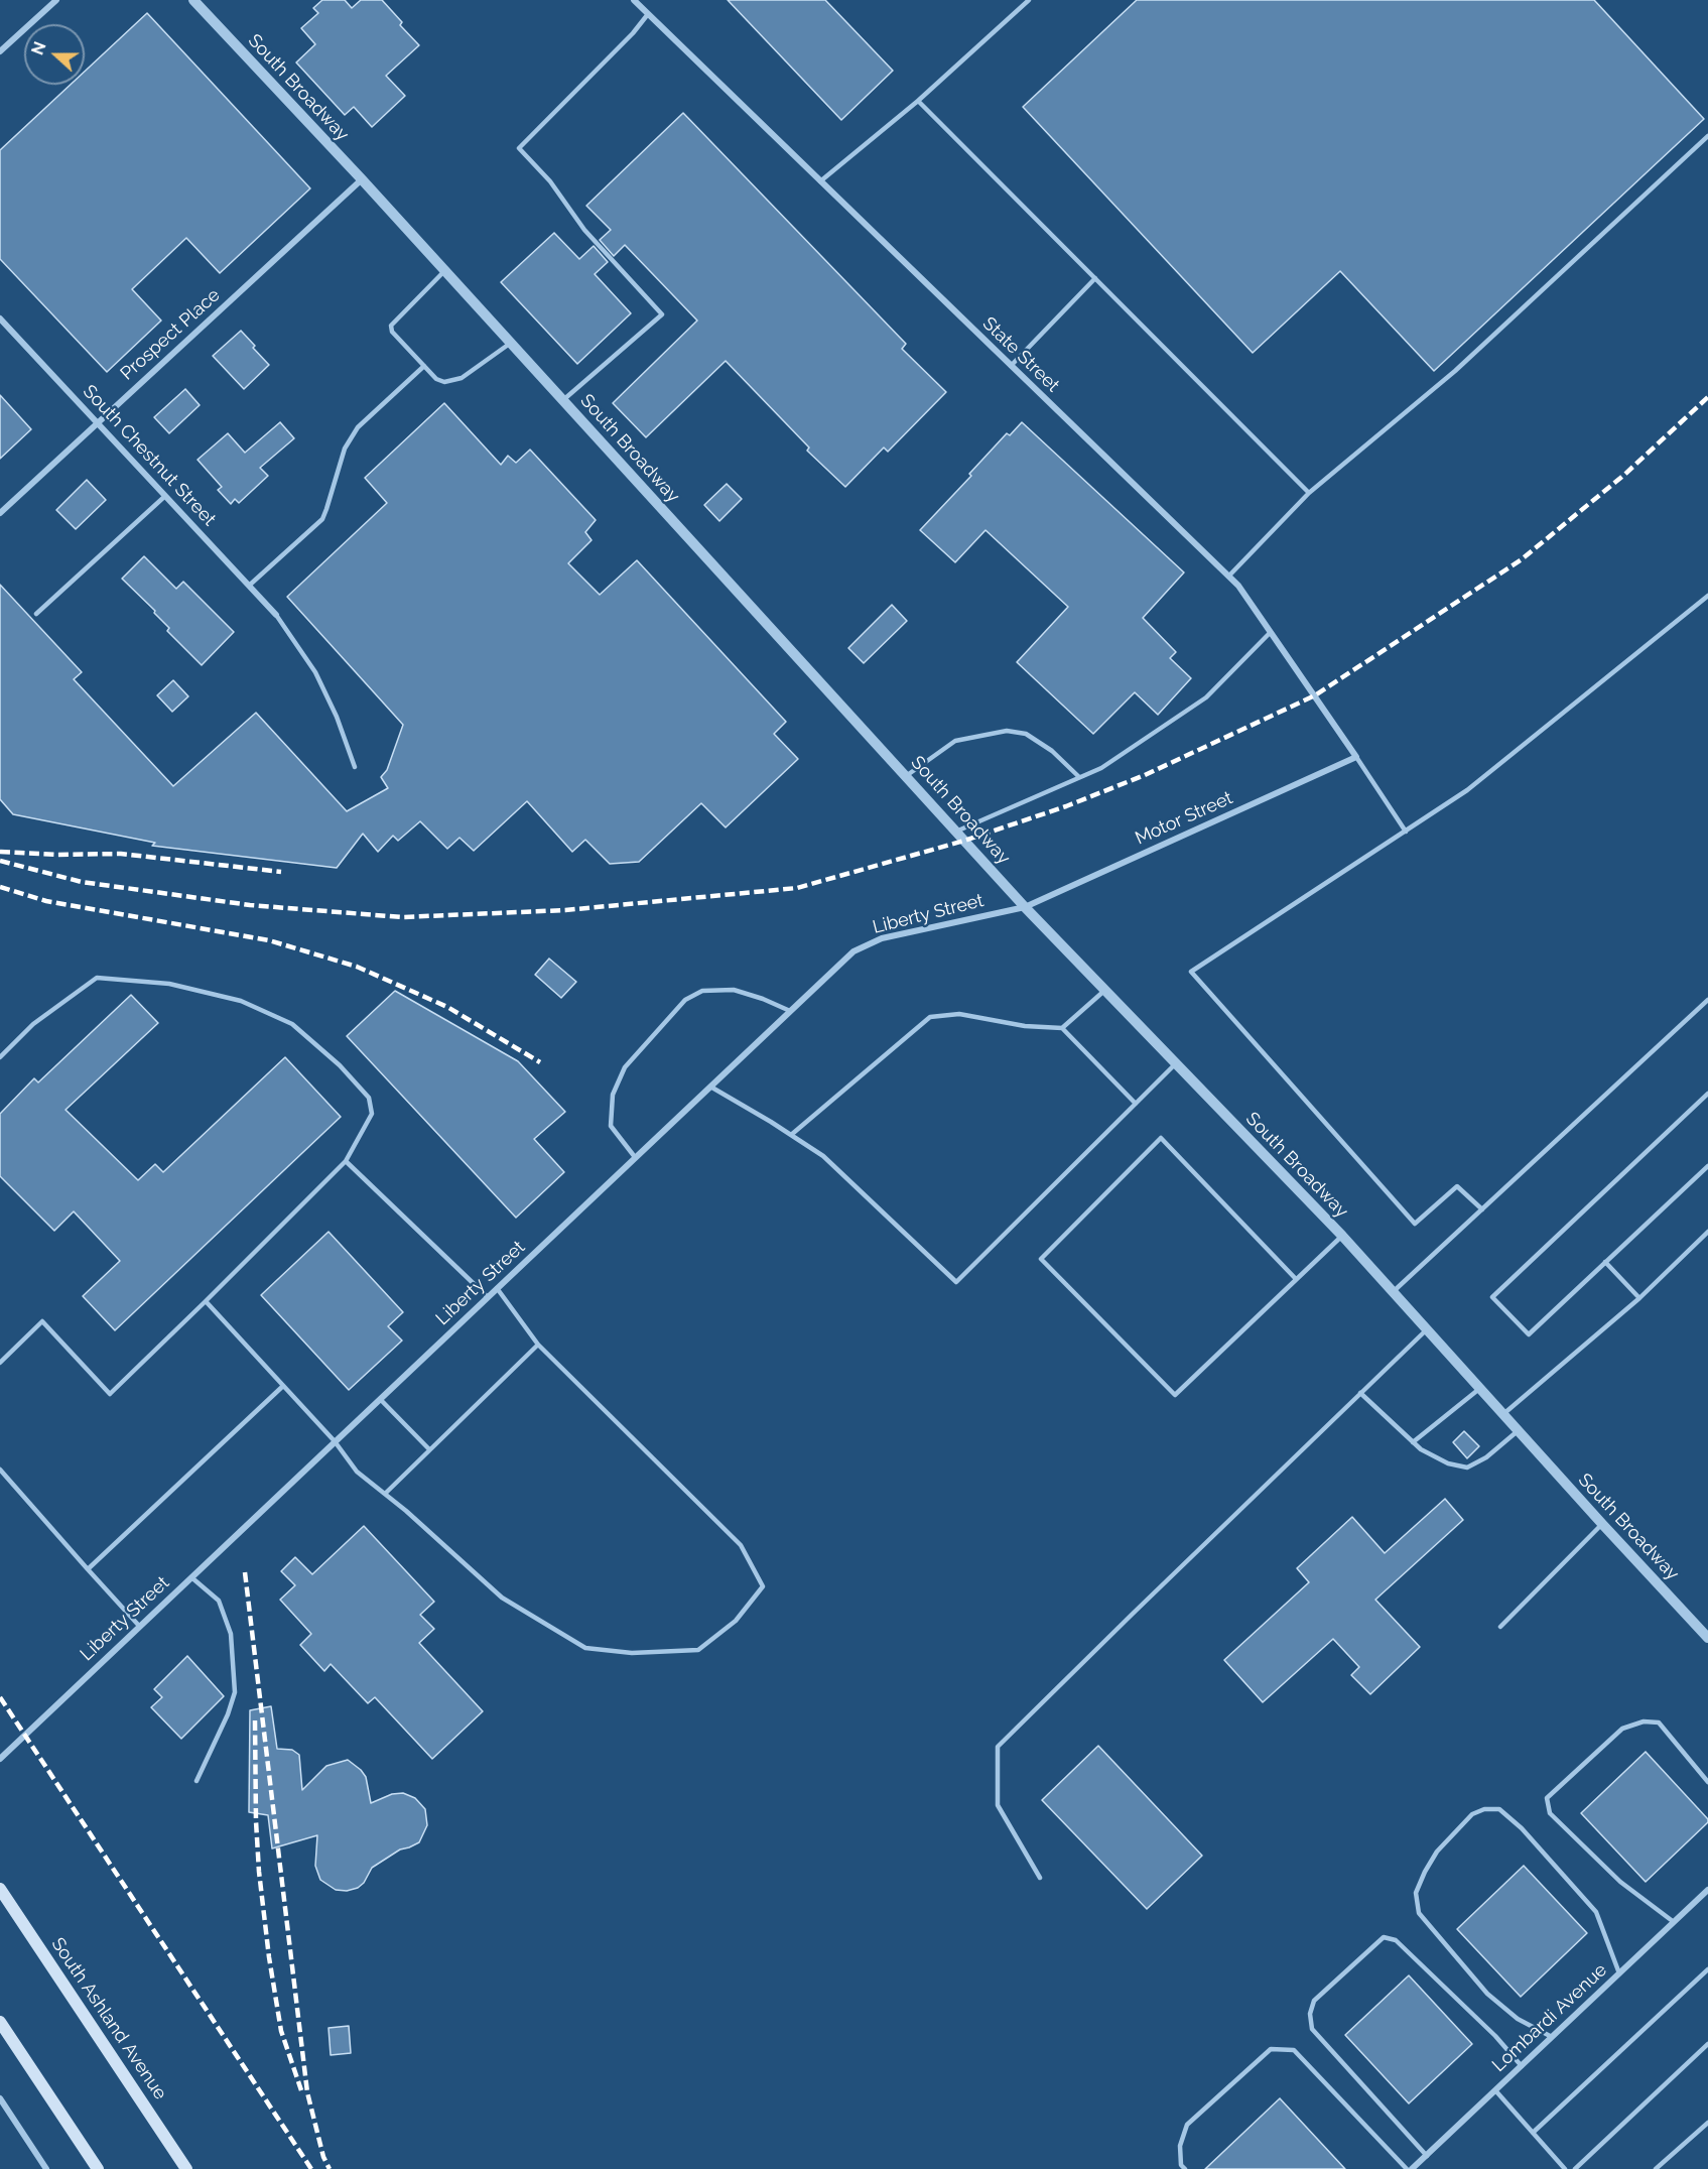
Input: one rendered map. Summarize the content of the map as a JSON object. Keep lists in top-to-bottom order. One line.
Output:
{"streets":{"main road":["South Ashland Avenue"],"street":["South Broadway","Prospect Place","State Street","South Chestnut Street","Motor Street","Liberty Street","Lombardi Avenue"]},"crossings":[["South Broadway","Prospect Place"],["South Broadway","Motor Street"],["South Broadway","Liberty Street"],["Prospect Place","South Chestnut Street"],["State Street","Motor Street"],["Motor Street","Liberty Street"]],"north":"left"}
